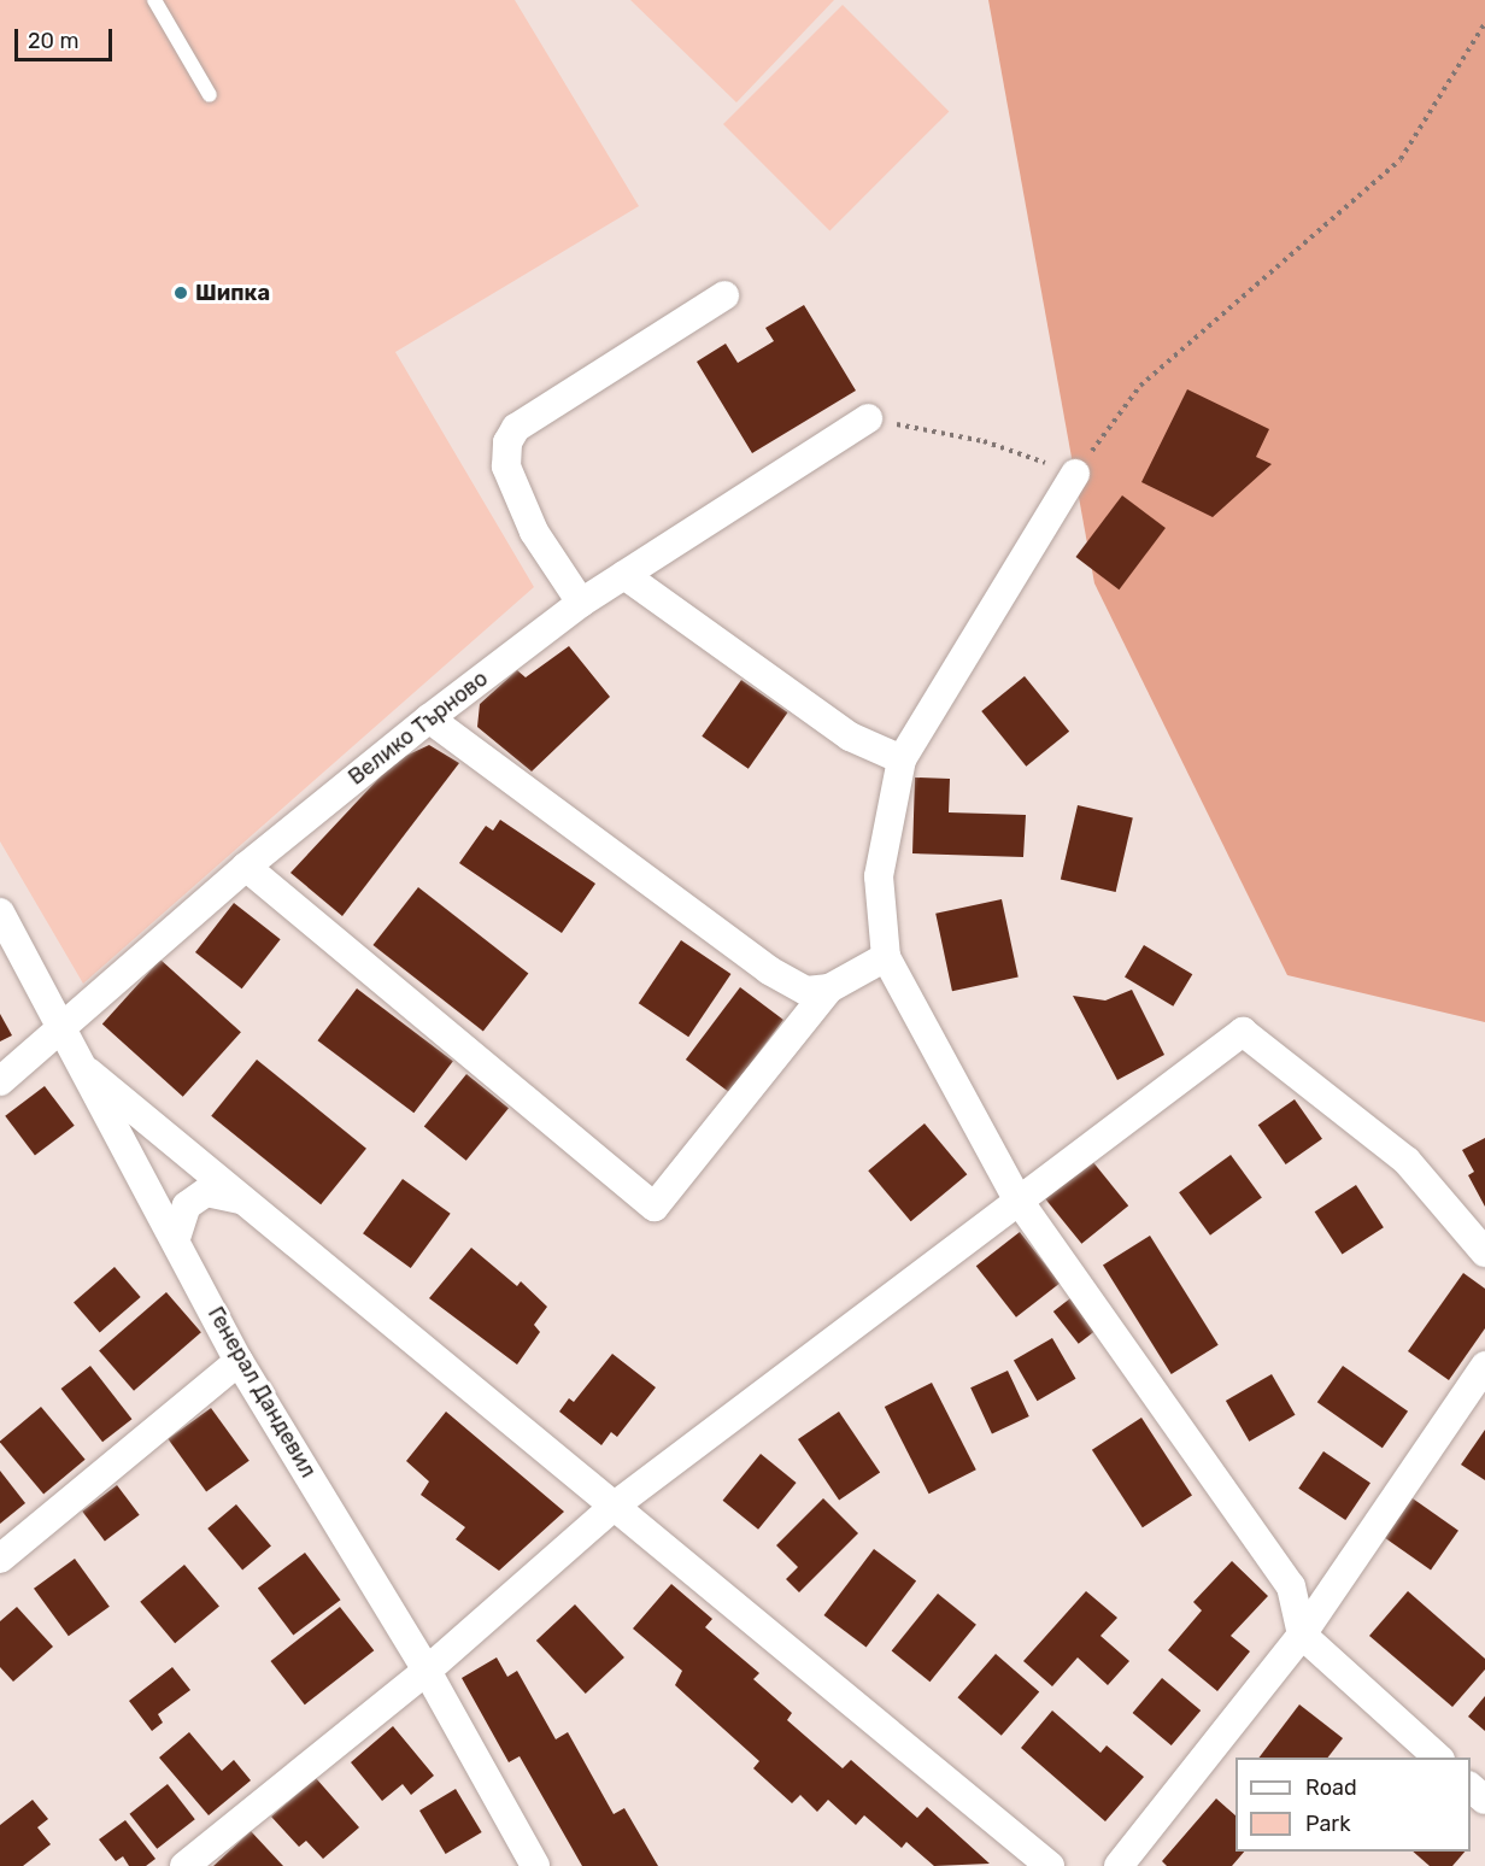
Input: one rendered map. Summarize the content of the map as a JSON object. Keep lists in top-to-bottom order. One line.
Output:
{"streets":{"street":["Велико Търново","Генерал Дандевил"]},"crossings":[["Велико Търново","Генерал Дандевил"]],"places":["Шипка"],"legend":["Road","Park"],"scale_bar":"20 m"}
